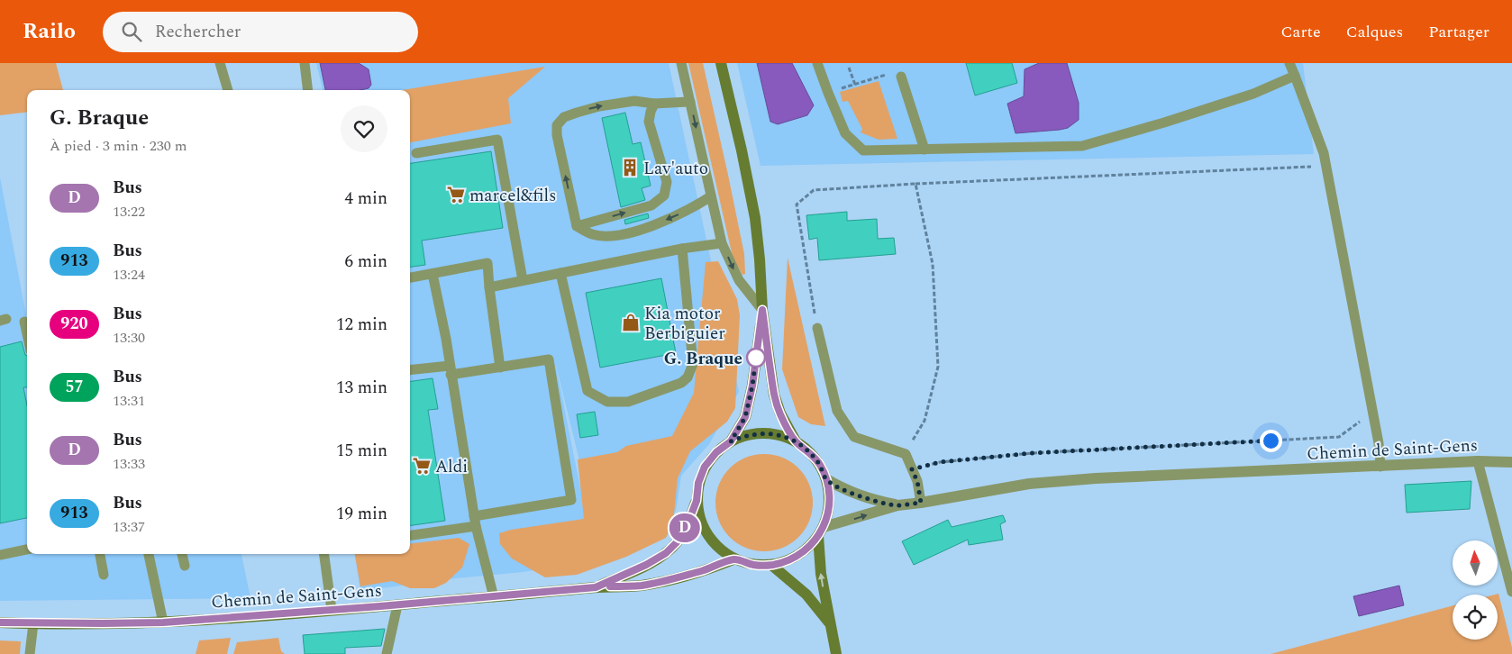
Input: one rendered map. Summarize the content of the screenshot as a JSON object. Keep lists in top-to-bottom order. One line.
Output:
{"streets":{"main road":["Chemin de Saint-Gens"]},"places":{"building":["Lav'auto"],"supermarket":["marcel&fils","Aldi"],"shop":["Kia motor Berbiguier"],"other":["G. Braque"]},"lines":["bus line D"],"north":"top","page":{"header":"Railo","search":"Rechercher","nav":["Carte","Calques","Partager"],"on_map":"D","heading":["G. Braque","À pied · 3 min · 230 m"],"list":[{"mark":"D","name":"Bus","note":"13:22","value":"4 min"},{"mark":"913","name":"Bus","note":"13:24","value":"6 min"},{"mark":"920","name":"Bus","note":"13:30","value":"12 min"},{"mark":"57","name":"Bus","note":"13:31","value":"13 min"},{"mark":"D","name":"Bus","note":"13:33","value":"15 min"},{"mark":"913","name":"Bus","note":"13:37","value":"19 min"}]}}
